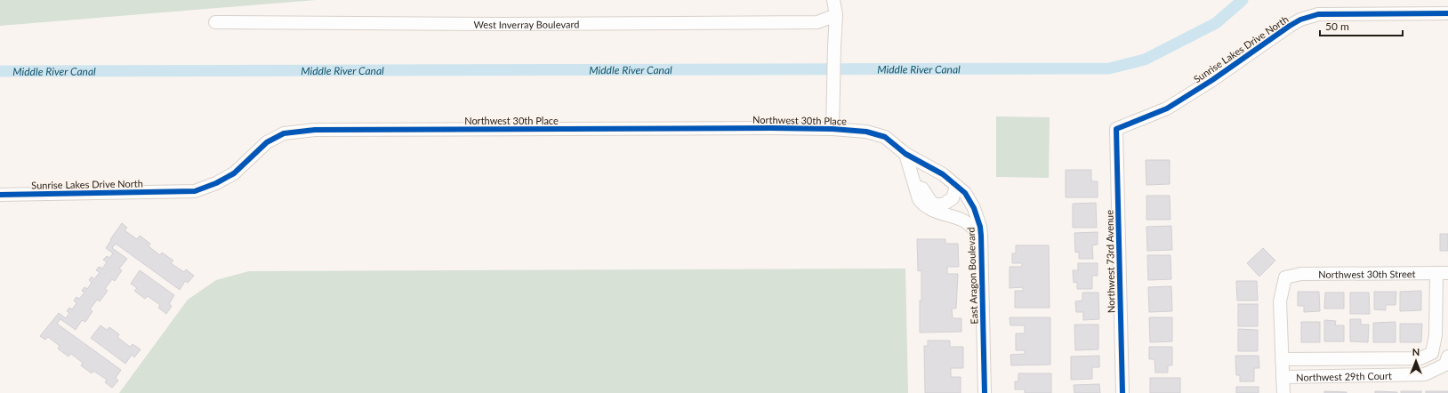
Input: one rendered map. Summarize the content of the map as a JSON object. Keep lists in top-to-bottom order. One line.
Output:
{"streets":{"street":["West Inverray Boulevard","Sunrise Lakes Drive North","Northwest 30th Place","Northwest 73rd Avenue","Northwest 30th Street","East Aragon Boulevard","Northwest 29th Court"]},"crossings":[["Sunrise Lakes Drive North","Northwest 30th Place"],["Sunrise Lakes Drive North","Northwest 73rd Avenue"],["Northwest 30th Place","East Aragon Boulevard"],["Northwest 30th Street","Northwest 29th Court"]],"water":["Middle River Canal"],"scale_bar":"50 m","north":"top"}
